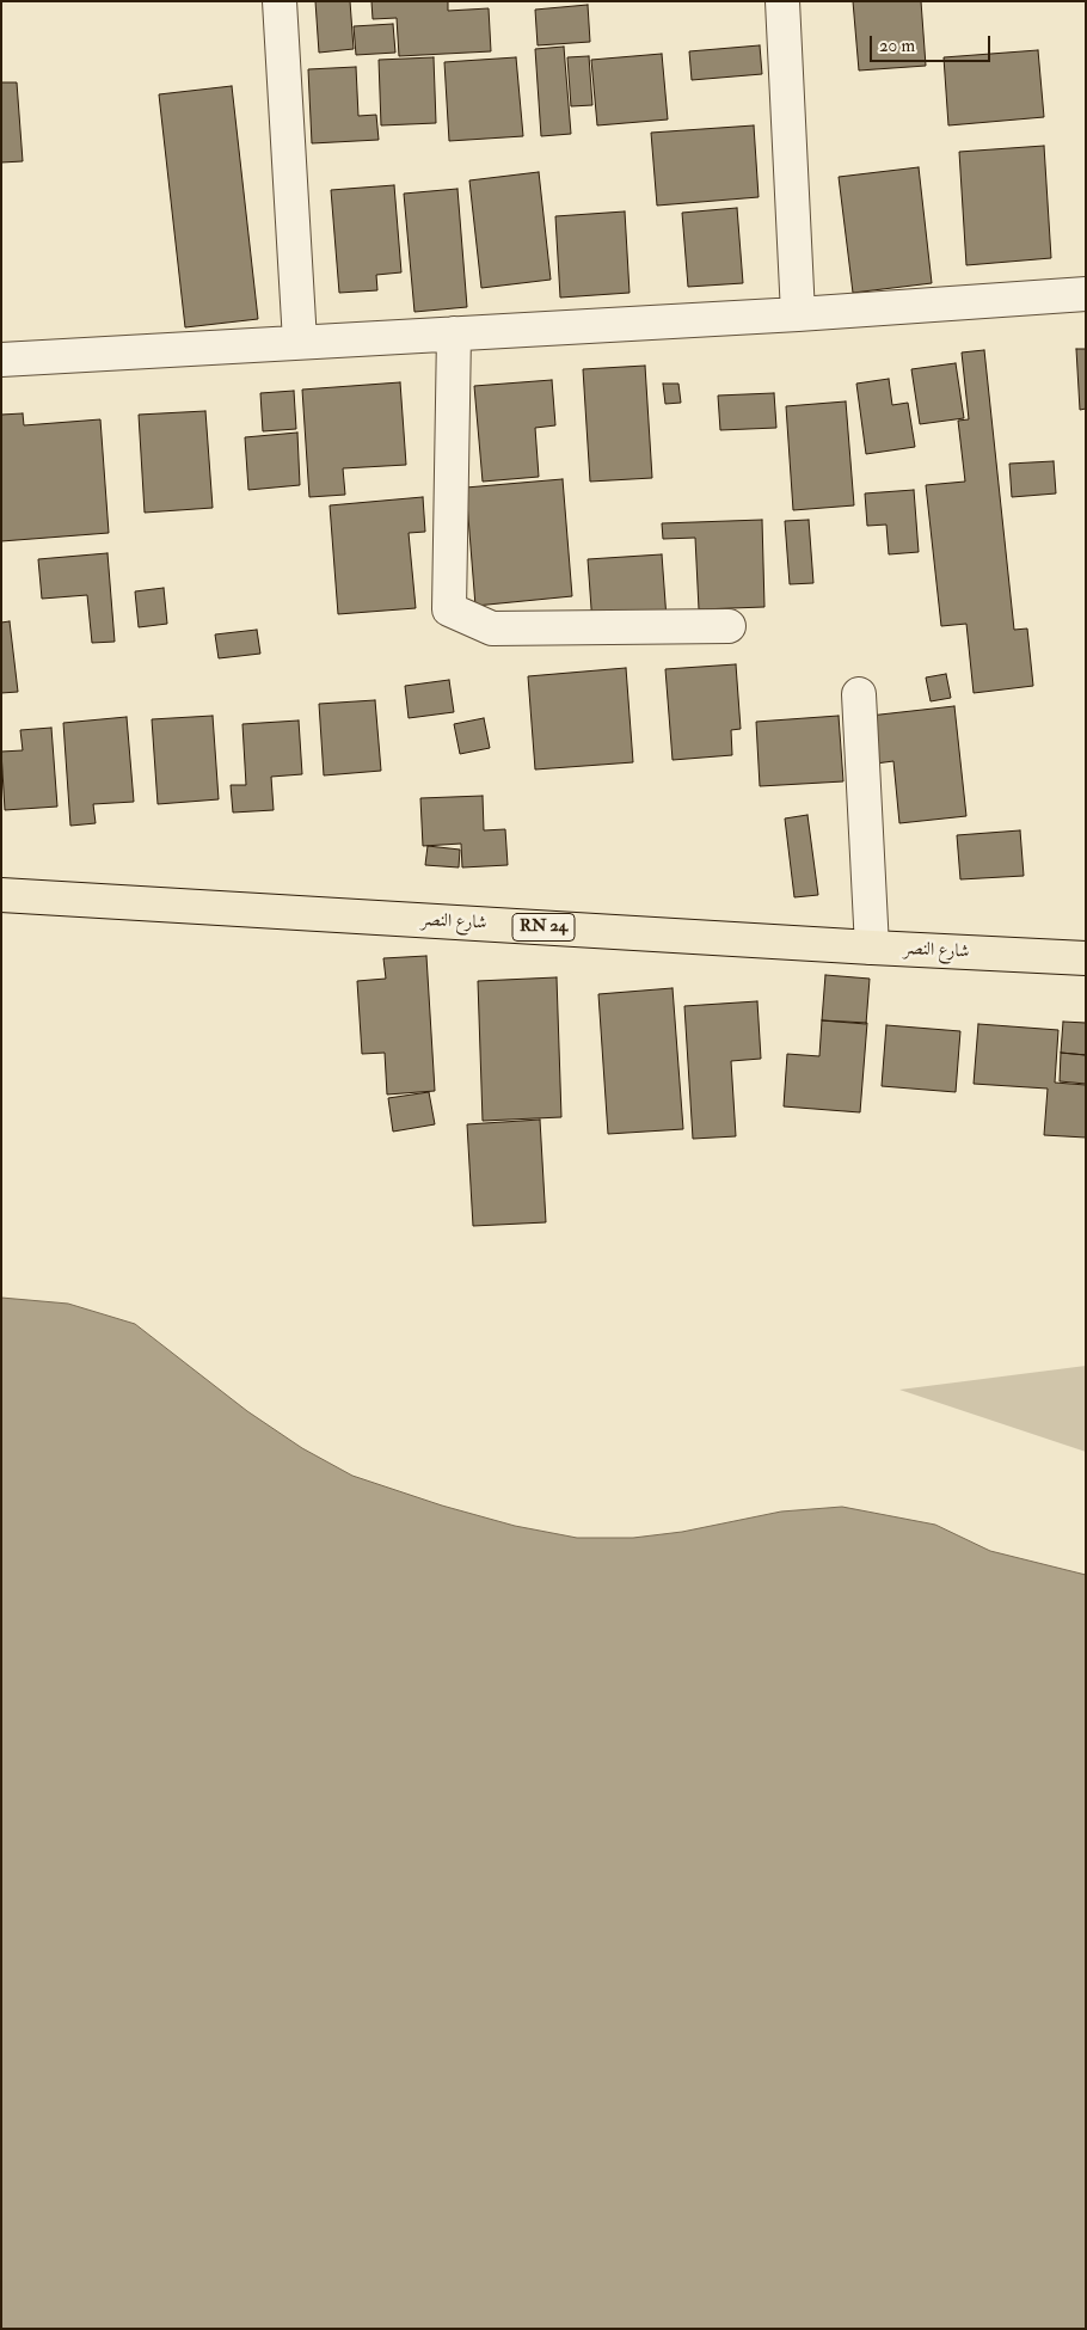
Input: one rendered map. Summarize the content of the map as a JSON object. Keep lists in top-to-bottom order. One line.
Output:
{"streets":{"main road":["شارع النصر","RN 24"]},"scale_bar":"20 m"}
